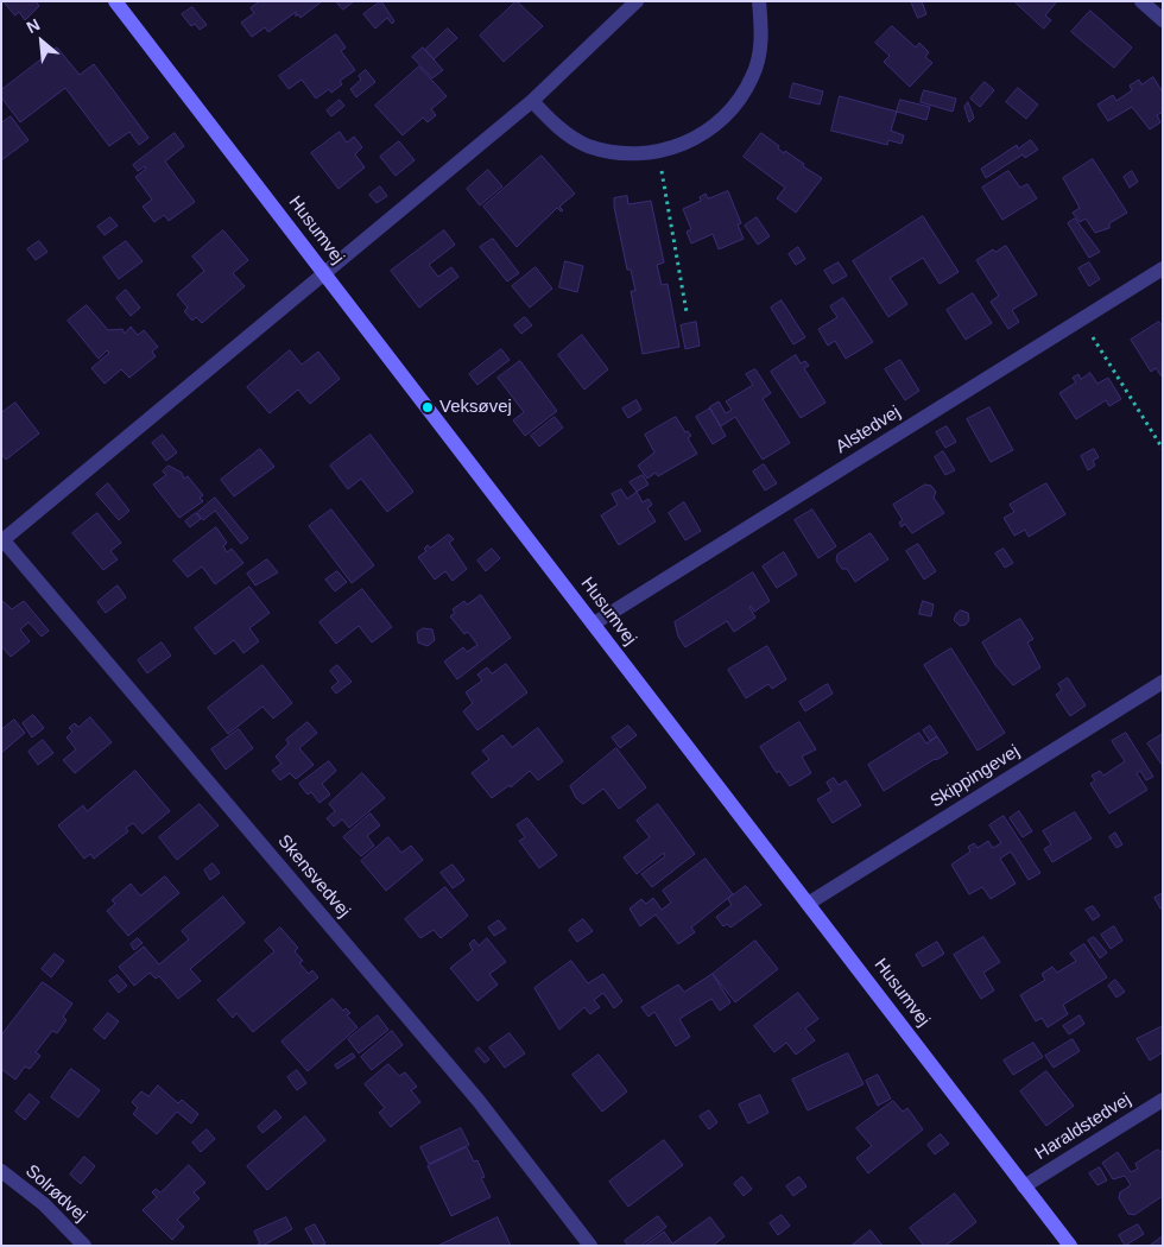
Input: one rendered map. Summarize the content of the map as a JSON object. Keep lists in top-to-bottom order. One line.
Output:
{"streets":{"street":["Husumvej","Alstedvej","Skippingevej","Skensvedvej","Haraldstedvej","Solrødvej"]},"crossings":[["Husumvej","Alstedvej"],["Husumvej","Skippingevej"],["Husumvej","Haraldstedvej"]],"places":["Veksøvej"],"north":"top left"}
